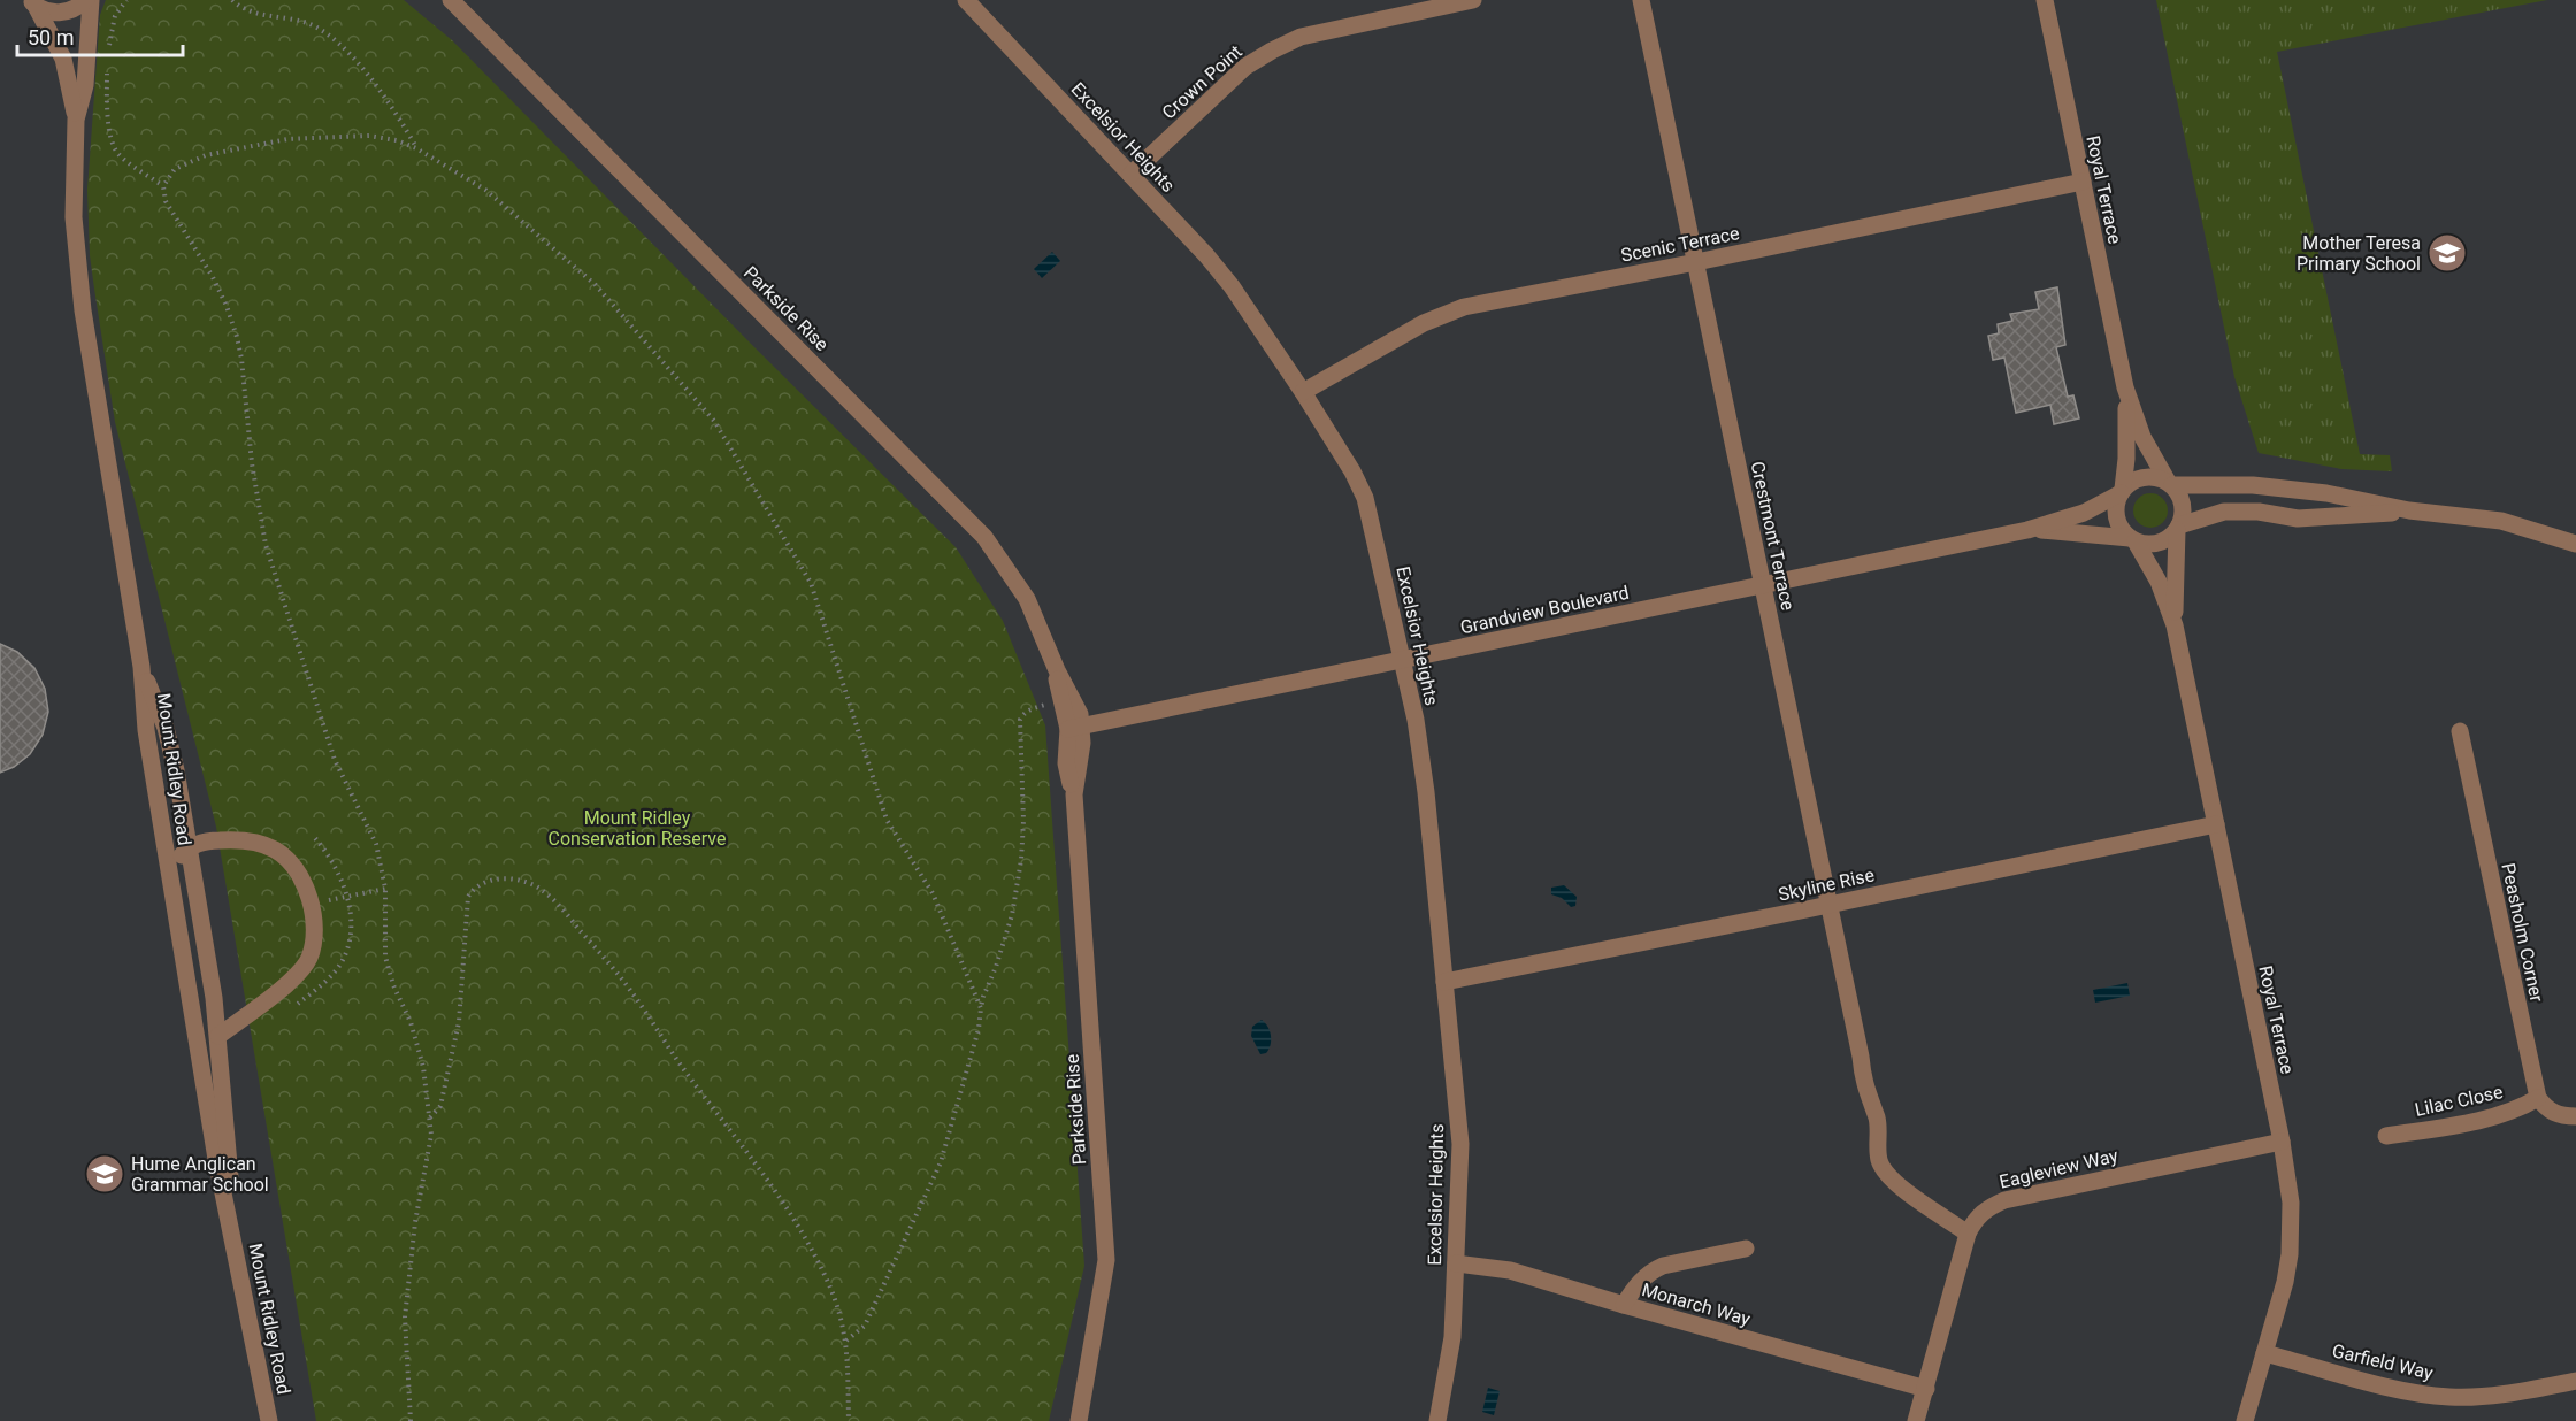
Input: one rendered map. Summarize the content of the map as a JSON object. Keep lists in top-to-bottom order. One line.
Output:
{"streets":{"street":["Crown Point","Excelsior Heights","Royal Terrace","Scenic Terrace","Parkside Rise","Crestmont Terrace","Grandview Boulevard","Mount Ridley Road","Skyline Rise","Peasholm Corner","Lilac Close","Eagleview Way","Monarch Way","Garfield Way"]},"crossings":[["Crown Point","Excelsior Heights"],["Excelsior Heights","Scenic Terrace"],["Excelsior Heights","Grandview Boulevard"],["Excelsior Heights","Skyline Rise"],["Excelsior Heights","Monarch Way"],["Royal Terrace","Scenic Terrace"],["Royal Terrace","Grandview Boulevard"],["Royal Terrace","Skyline Rise"],["Royal Terrace","Eagleview Way"],["Royal Terrace","Garfield Way"],["Scenic Terrace","Crestmont Terrace"],["Parkside Rise","Grandview Boulevard"],["Crestmont Terrace","Grandview Boulevard"],["Crestmont Terrace","Skyline Rise"],["Crestmont Terrace","Eagleview Way"],["Peasholm Corner","Lilac Close"],["Eagleview Way","Monarch Way"]],"parks":["Mount Ridley Conservation Reserve"],"places":{"school or university":["Mother Teresa Primary School","Hume Anglican Grammar School"]},"scale_bar":"50 m"}
